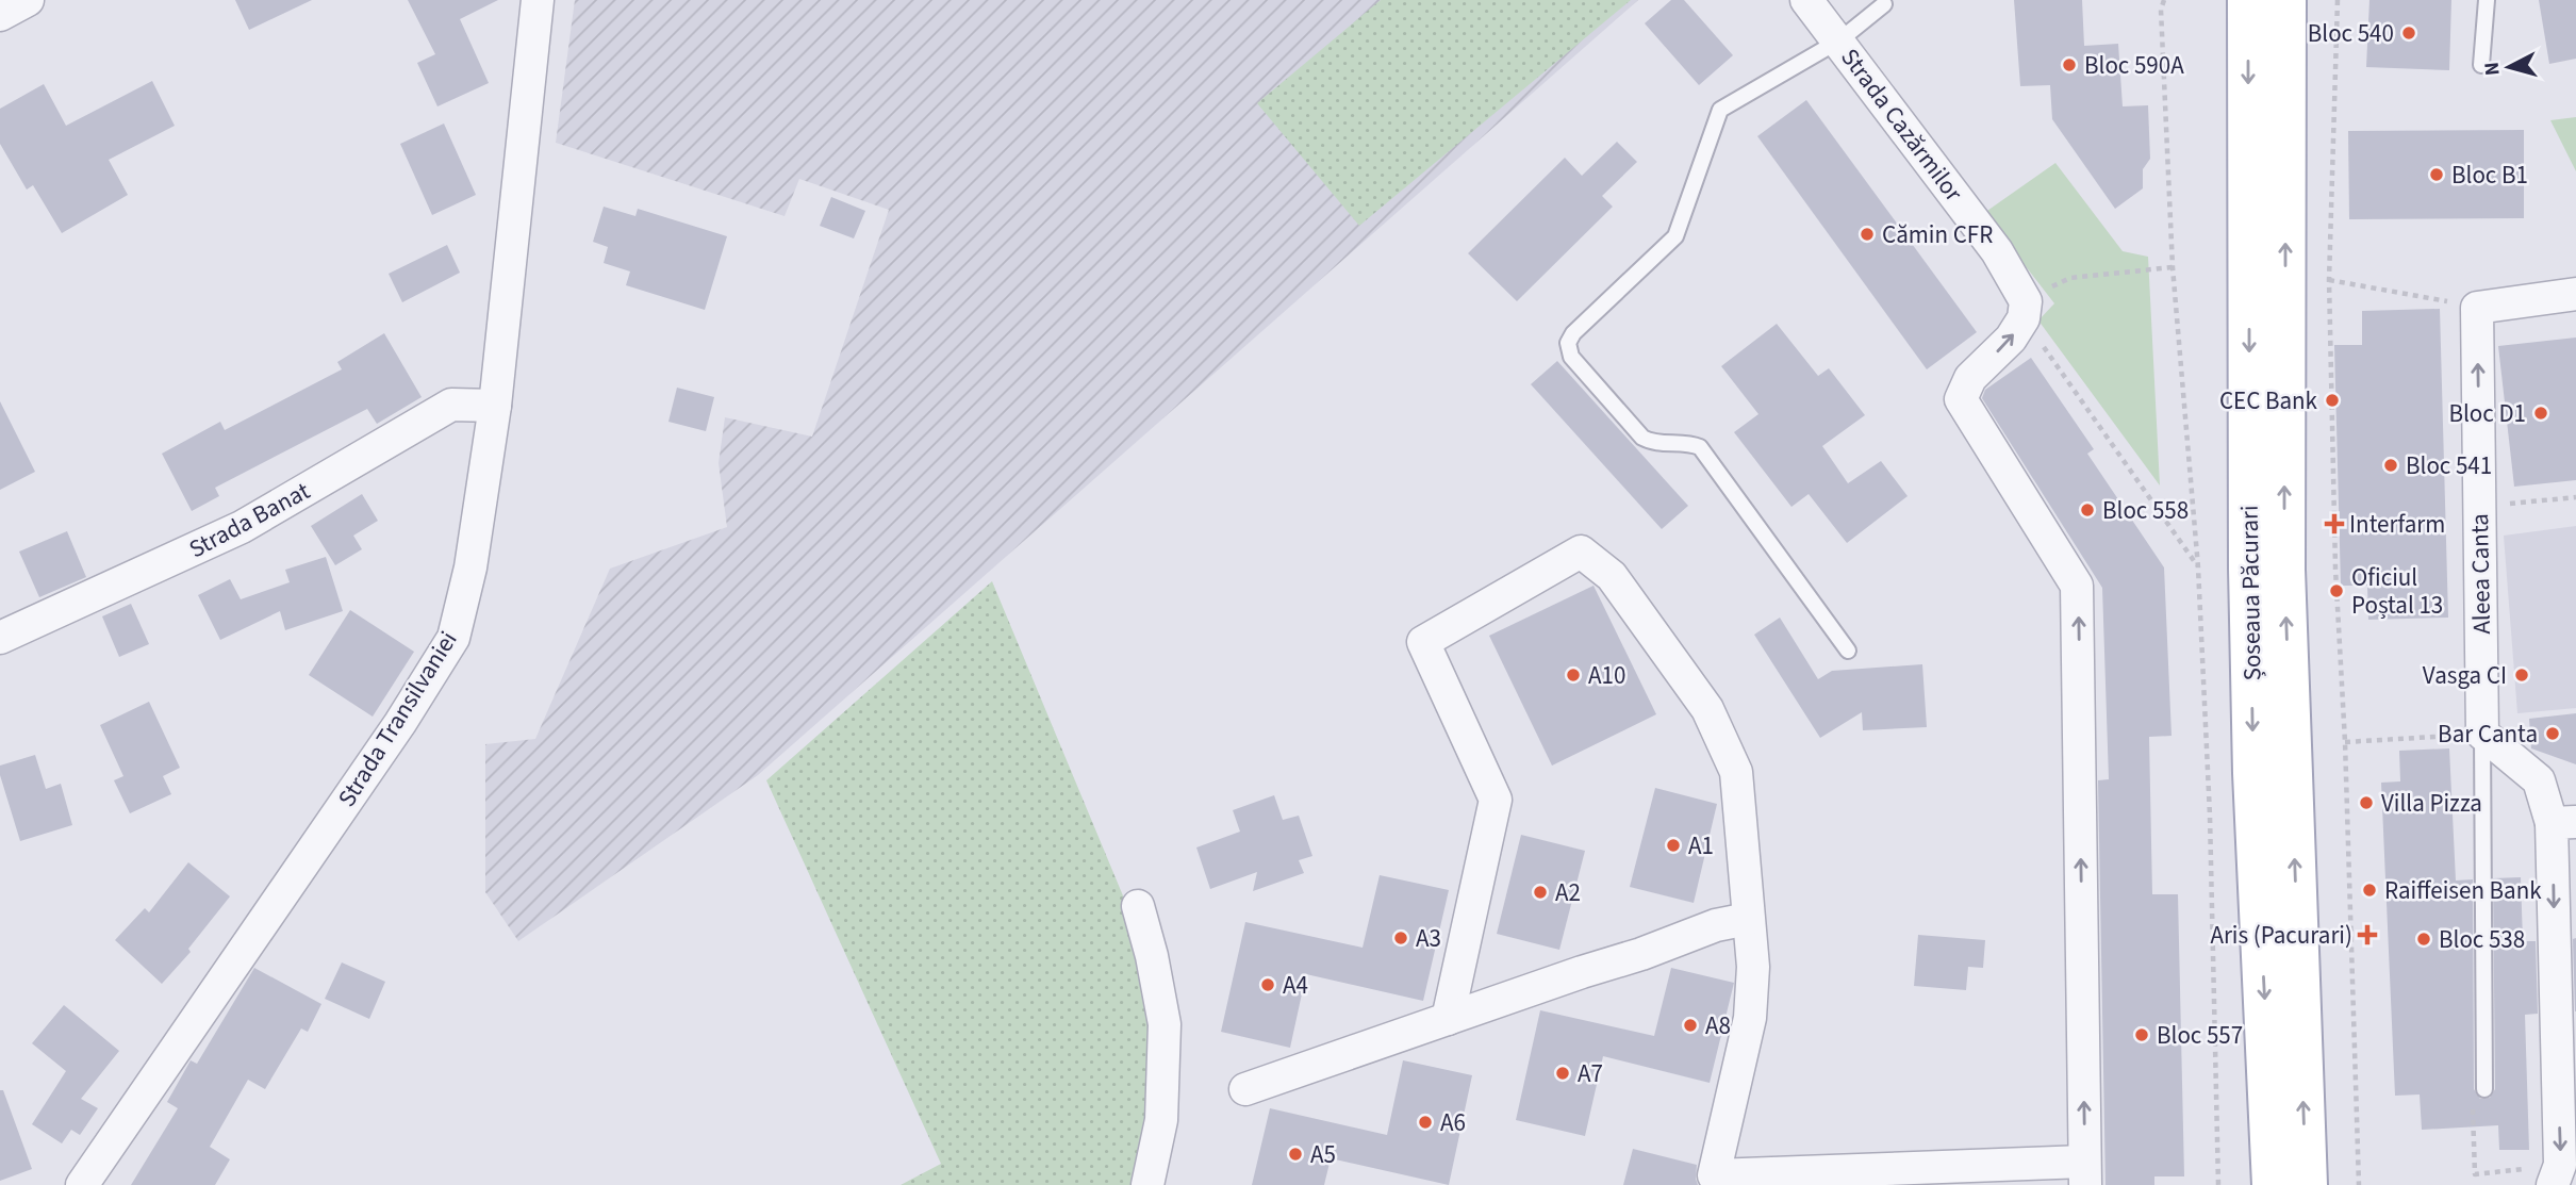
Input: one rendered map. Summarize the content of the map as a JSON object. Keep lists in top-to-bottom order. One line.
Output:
{"streets":{"main road":["Șoseaua Păcurari"],"street":["Strada Cazărmilor","Strada Banat","Aleea Canta","Strada Transilvaniei"]},"crossings":[["Strada Banat","Strada Transilvaniei"]],"one_way":["Aleea Canta"],"places":{"other":["Bloc 540","Bloc 590A","Bloc B1","Cămin CFR","CEC Bank","Bloc D1","Bloc 541","Bloc 558","Oficiul Poștal 13","A10","Vasga CI","Bar Canta","Villa Pizza","A1","Raiffeisen Bank","A2","A3","Bloc 538","A4","A8","Bloc 557","A7","A6","A5"],"health":["Interfarm","Aris (Pacurari)"]},"north":"left"}
